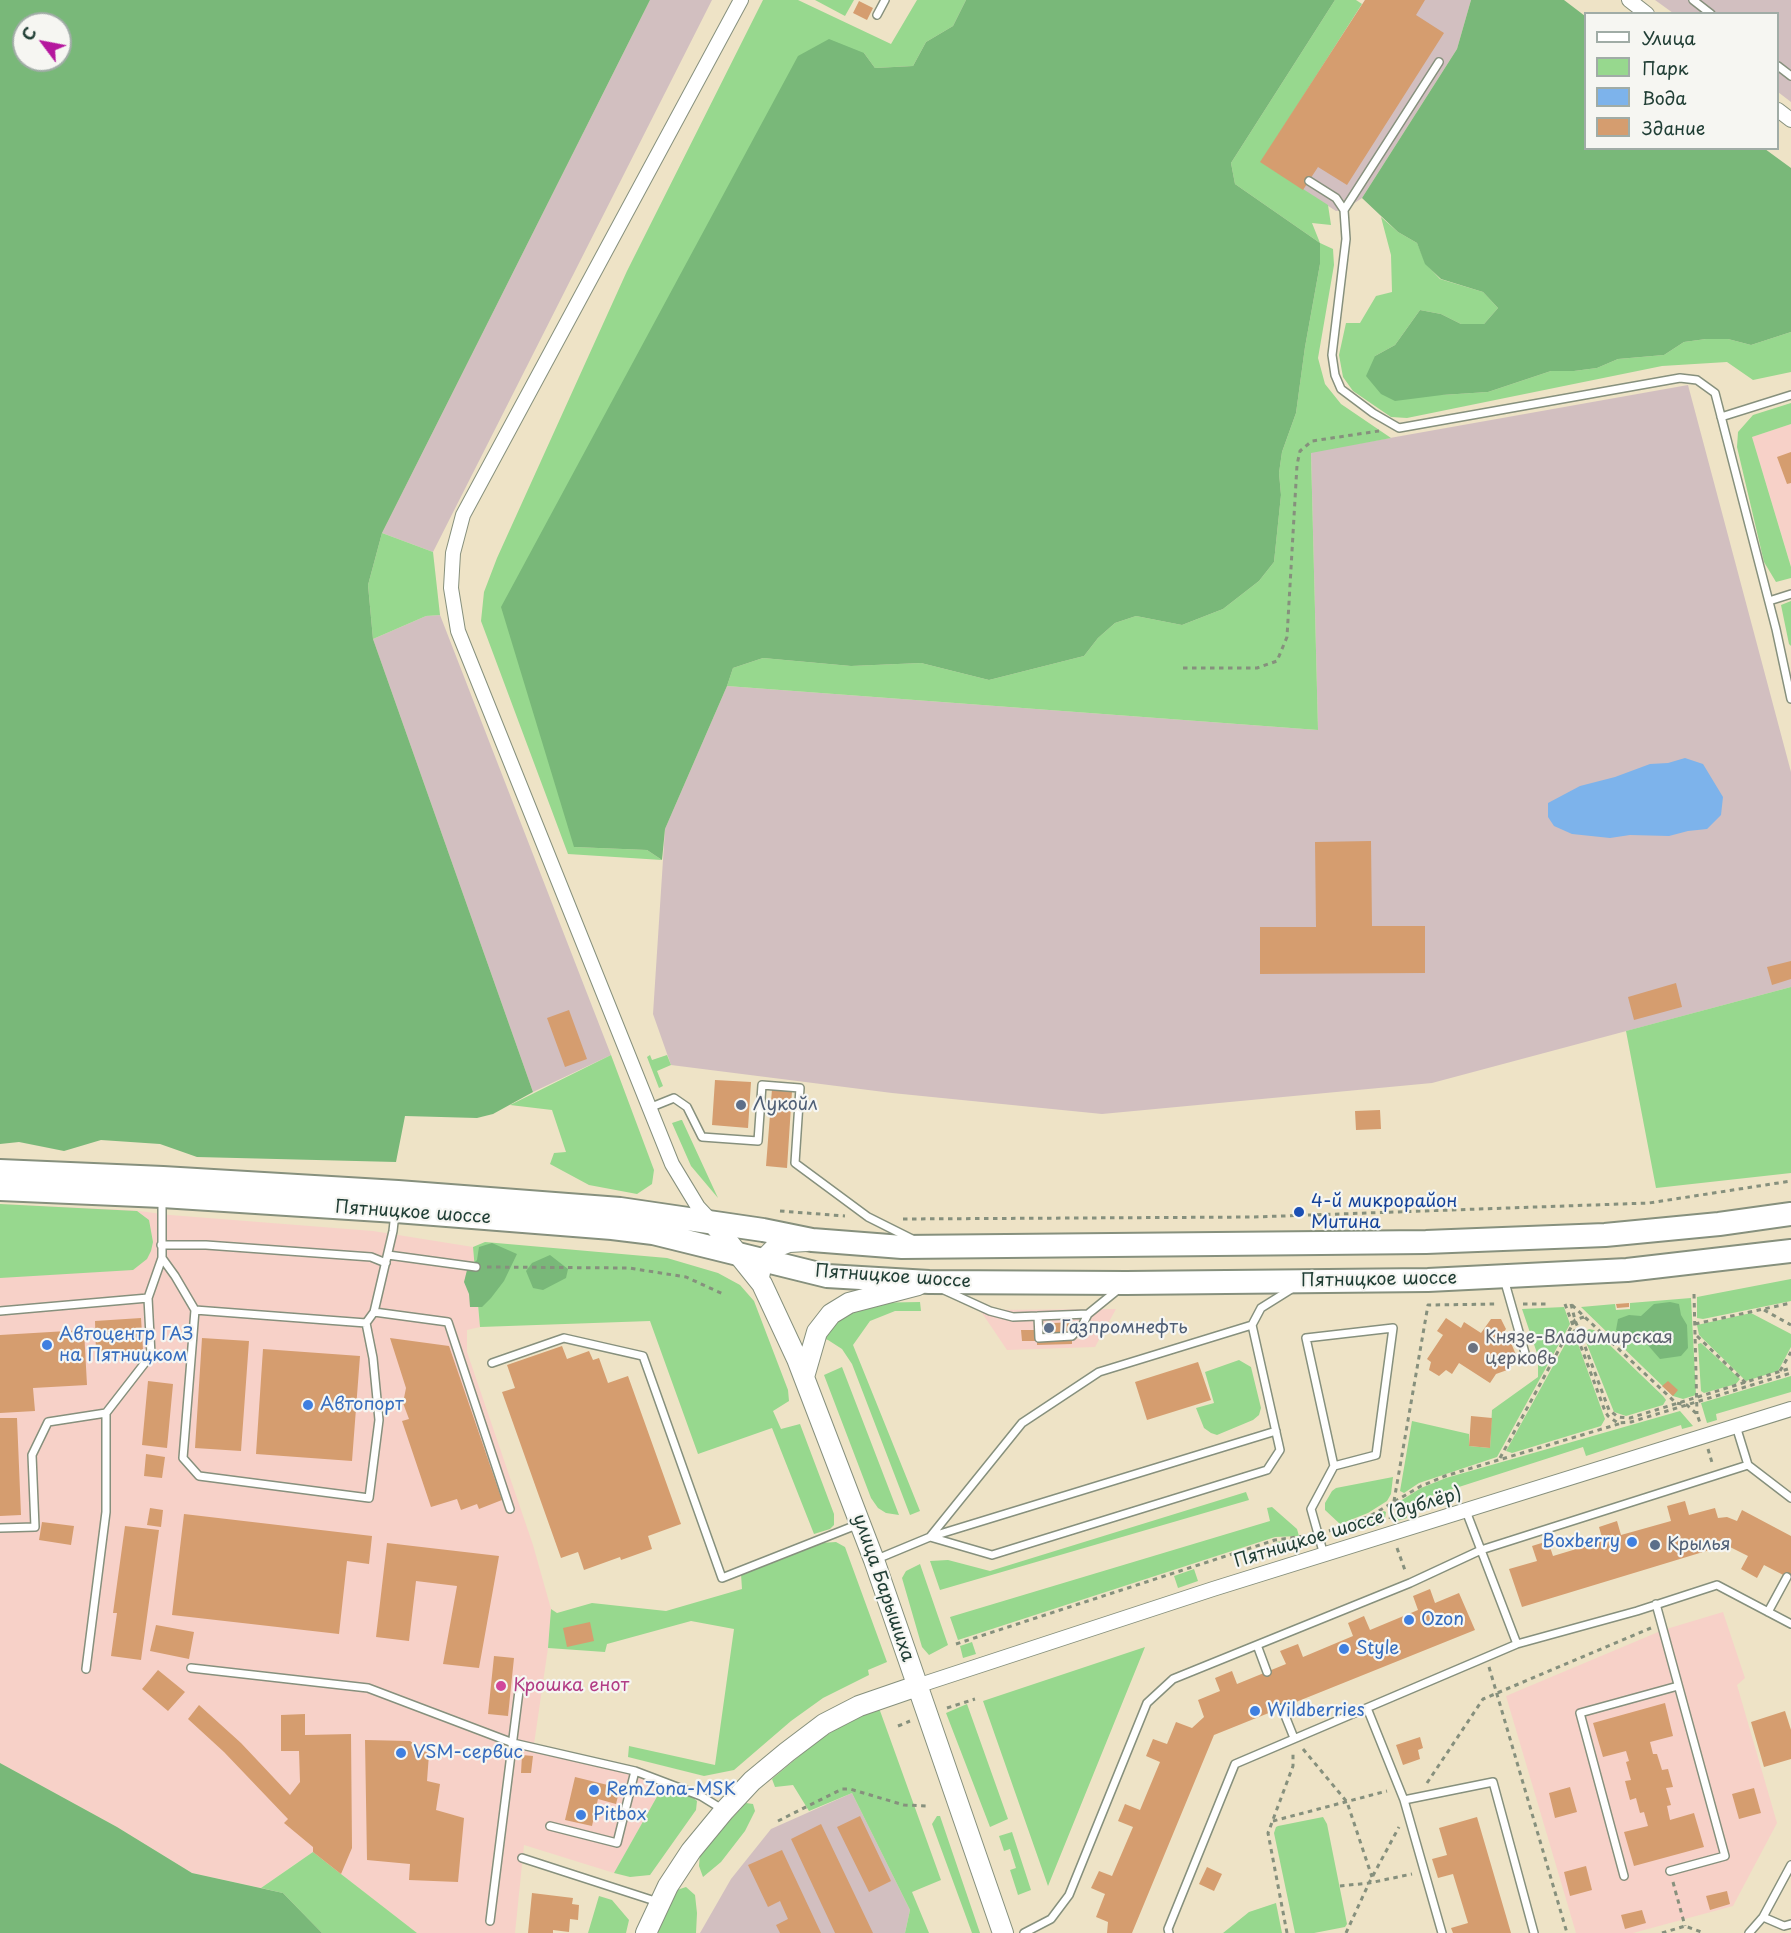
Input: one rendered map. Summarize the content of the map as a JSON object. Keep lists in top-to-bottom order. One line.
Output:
{"streets":{"main road":["Пятницкое шоссе","улица Барышиха"],"street":["Пятницкое шоссе (дублёр)"]},"crossings":[["Пятницкое шоссе","улица Барышиха"],["Пятницкое шоссе (дублёр)","улица Барышиха"]],"places":["Лукойл","4-й микрорайон Митина","Газпромнефть","Автоцентр ГАЗ на Пятницком","Князе-Владимирская церковь","Автопорт","Boxberry","Крылья","Ozon","Style","Крошка енот","Wildberries","VSM-сервис","RemZona-MSK","Pitbox"],"legend":["Улица","Парк","Вода","Здание"],"north":"top left"}
